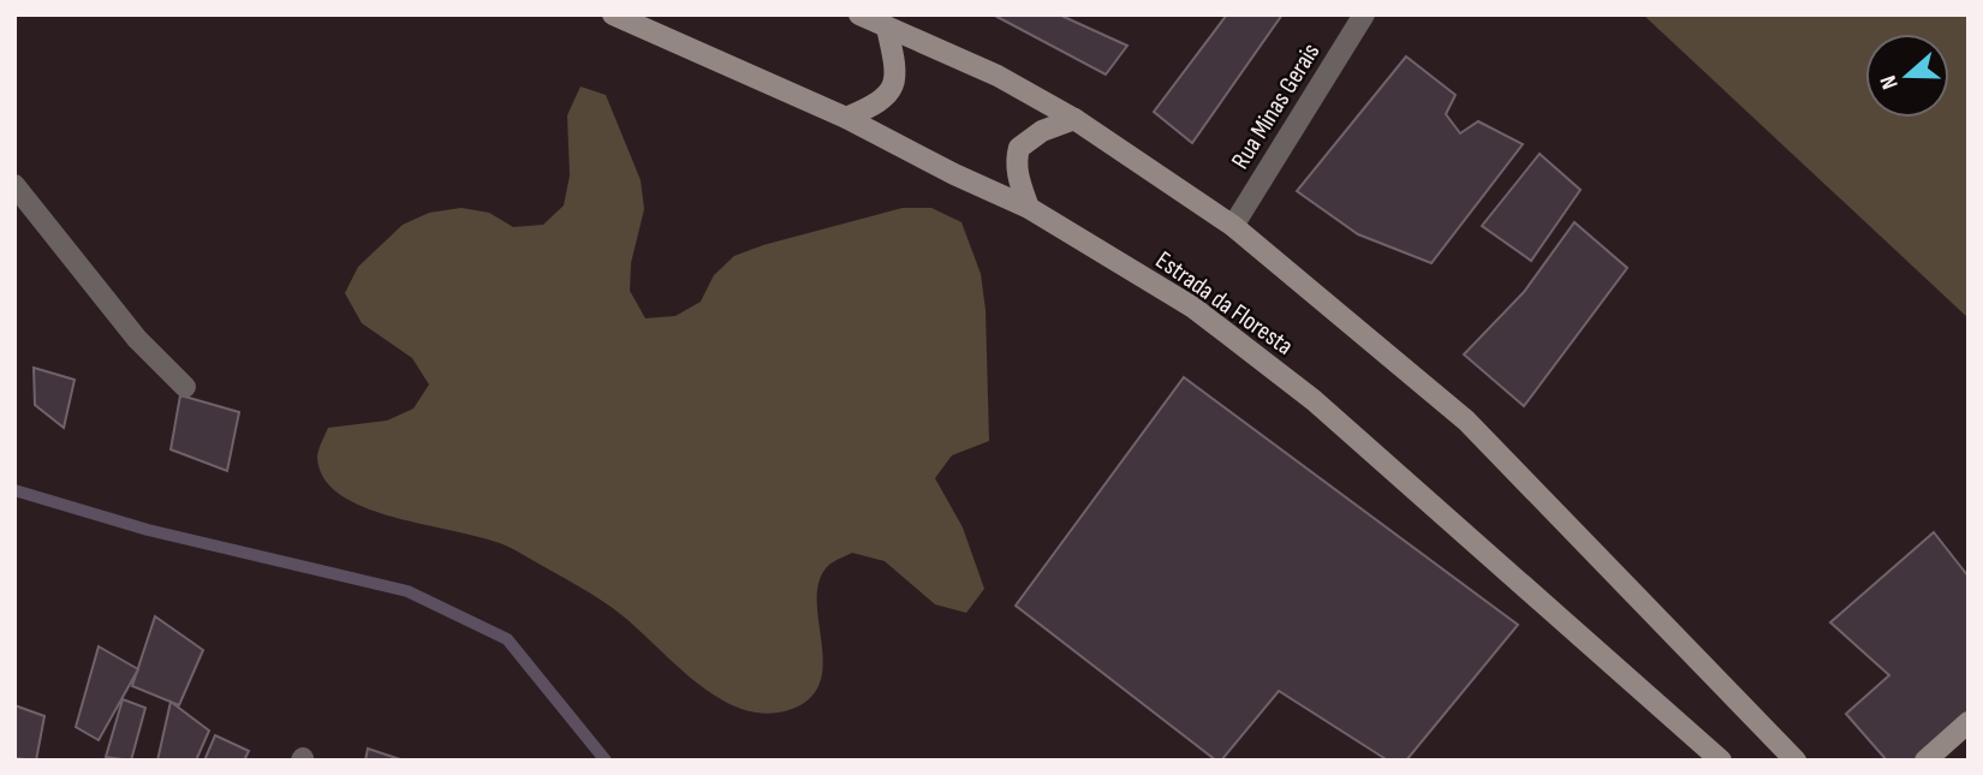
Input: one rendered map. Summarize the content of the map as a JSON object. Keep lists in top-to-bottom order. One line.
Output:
{"streets":{"main road":["Estrada da Floresta"],"street":["Rua Minas Gerais"]},"north":"left"}
